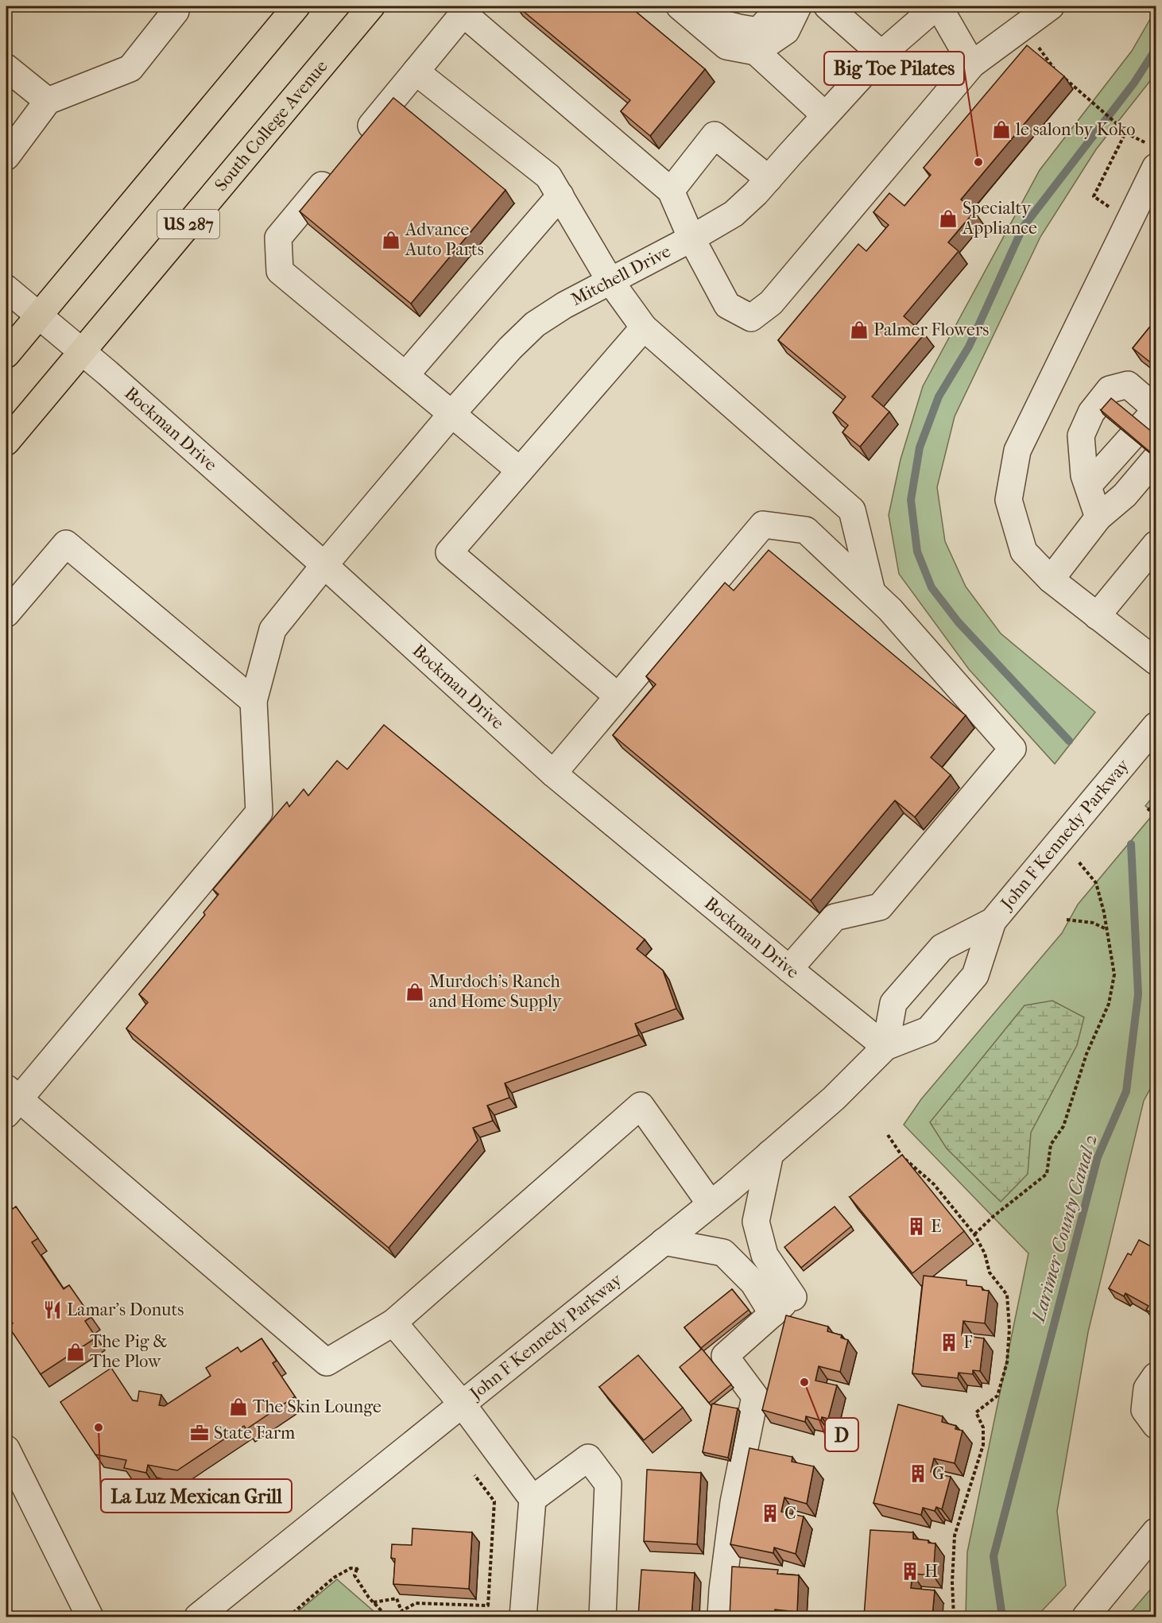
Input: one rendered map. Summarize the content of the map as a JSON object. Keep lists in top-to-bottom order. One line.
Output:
{"streets":{"highway":["South College Avenue","US 287"],"street":["Mitchell Drive","Bockman Drive","John F Kennedy Parkway"]},"crossings":[["South College Avenue","Bockman Drive"],["US 287","Bockman Drive"],["Mitchell Drive","Bockman Drive"],["Bockman Drive","John F Kennedy Parkway"]],"water":["Larimer County Canal 2"],"places":{"shop":["le salon by Koko","Specialty Appliance","Advance Auto Parts","Palmer Flowers","Murdoch's Ranch and Home Supply","The Pig & The Plow","The Skin Lounge"],"other":["Big Toe Pilates","D","La Luz Mexican Grill"],"building":["E","F","G","C","H"],"restaurant":["Lamar's Donuts"],"office":["State Farm"]}}
